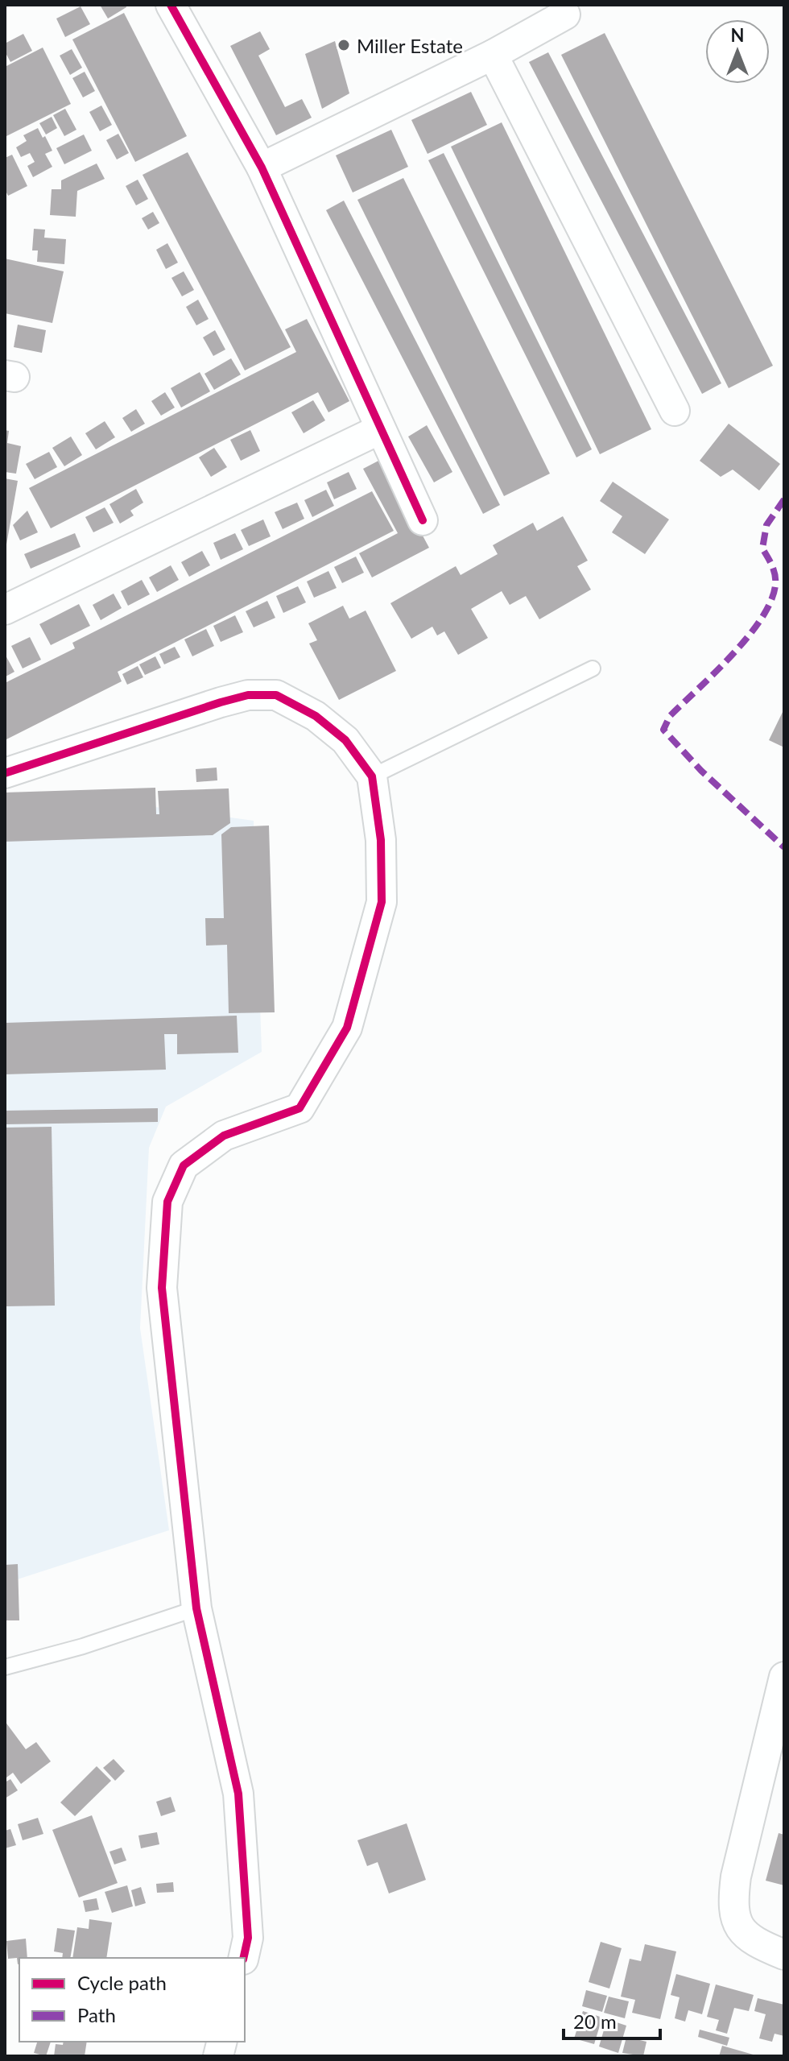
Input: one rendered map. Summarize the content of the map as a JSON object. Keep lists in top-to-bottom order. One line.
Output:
{"places":["Miller Estate"],"legend":["Cycle path","Path"],"scale_bar":"20 m","north":"top"}
